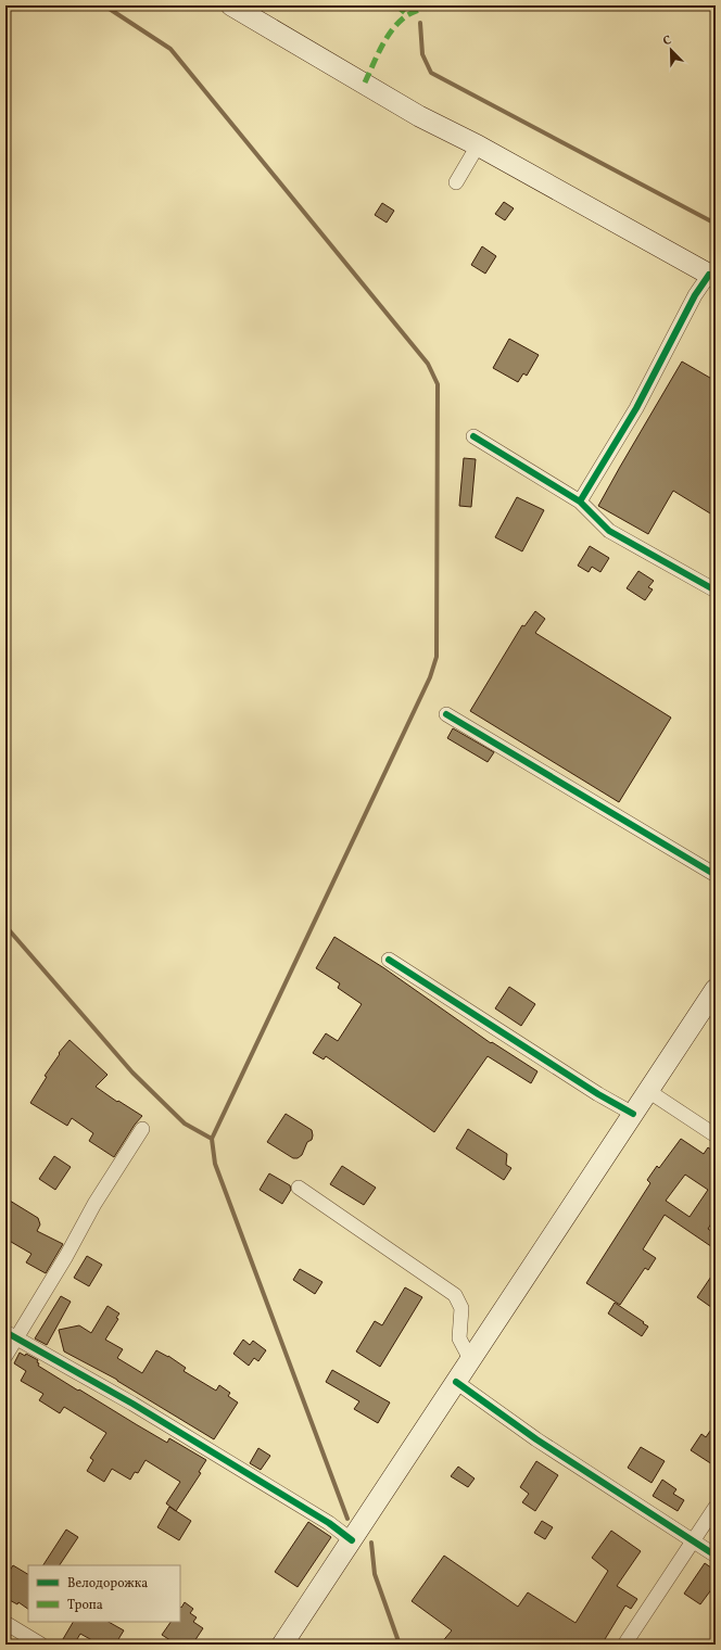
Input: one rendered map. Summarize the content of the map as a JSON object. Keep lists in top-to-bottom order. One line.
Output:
{"legend":["Велодорожка","Тропа"],"north":"top left"}
